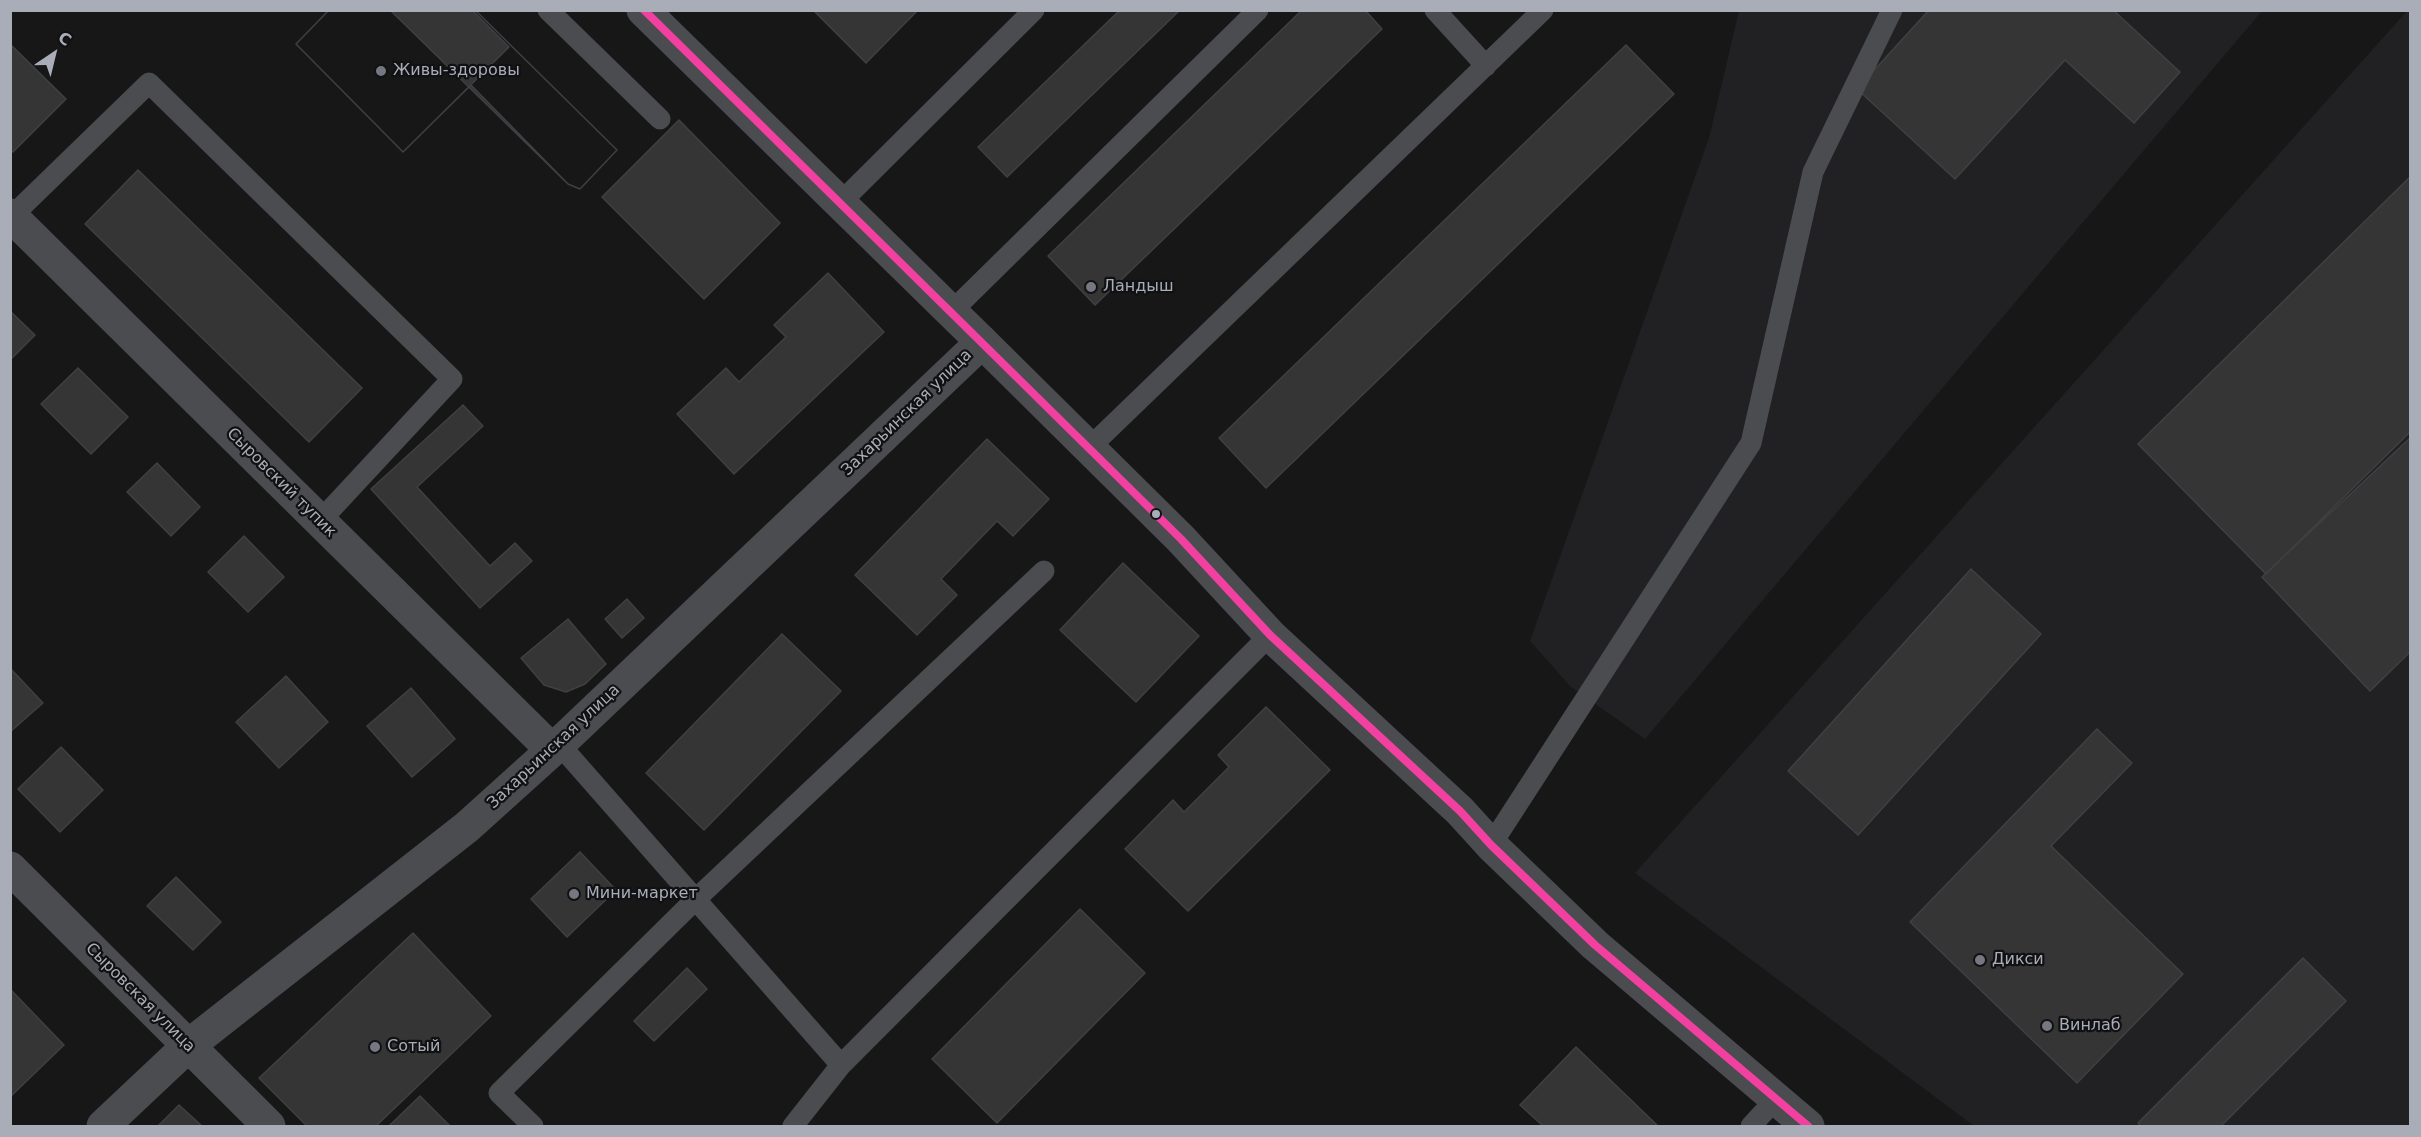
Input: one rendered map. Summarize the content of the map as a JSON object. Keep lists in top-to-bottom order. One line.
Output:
{"streets":{"street":["Захарьинская улица","Сыровский тупик","Сыровская улица"]},"crossings":[["Захарьинская улица","Сыровский тупик"],["Захарьинская улица","Сыровская улица"]],"places":["Живы-здоровы","Ландыш","Мини-маркет","Дикси","Винлаб","Сотый"],"north":"top right"}
